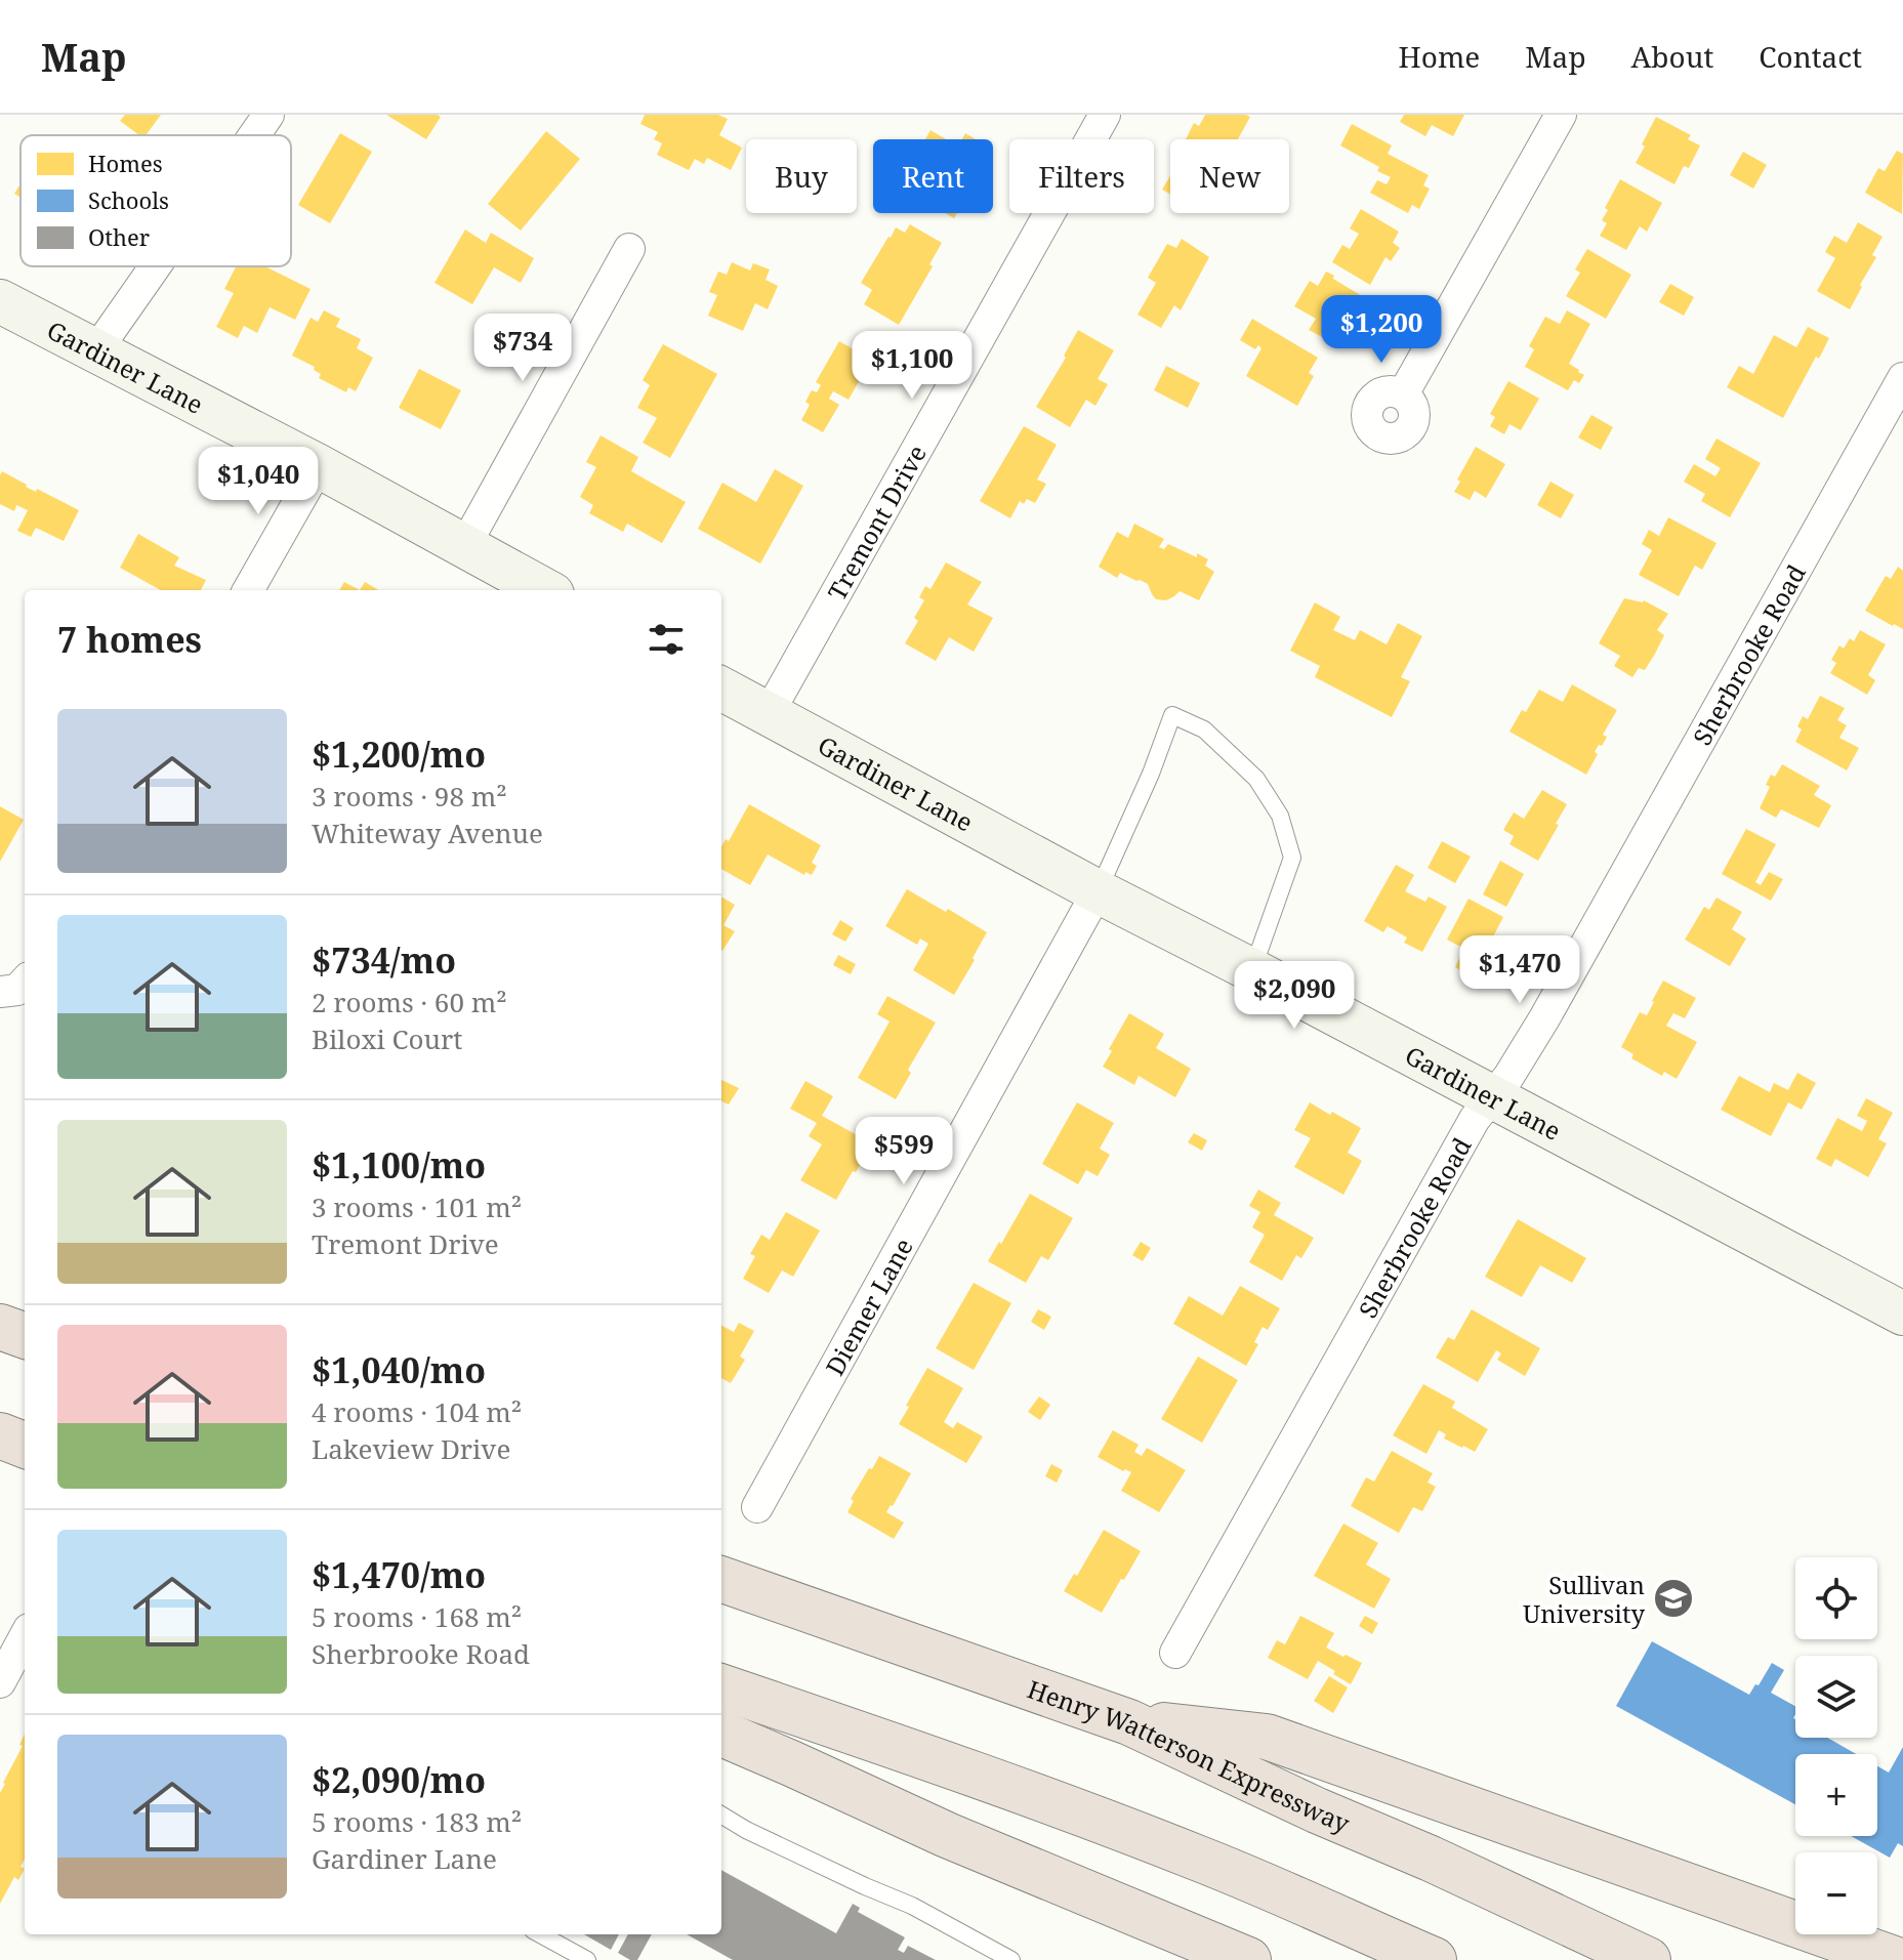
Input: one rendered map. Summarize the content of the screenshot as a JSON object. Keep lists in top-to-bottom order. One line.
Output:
{"streets":{"highway":["Henry Watterson Expressway"],"main road":["Gardiner Lane"],"street":["Tremont Drive","Sherbrooke Road","Diemer Lane"]},"crossings":[["Gardiner Lane","Tremont Drive"],["Gardiner Lane","Sherbrooke Road"],["Gardiner Lane","Diemer Lane"]],"places":{"school or university":["Sullivan University"]},"legend":["Homes","Schools","Other"],"page":{"header":"Map","nav":["Home","Map","About","Contact"],"chip":["Buy","Rent","Filters","New"],"price":["$1,200","$734","$1,100","$1,040","$1,470","$2,090","$599"],"heading":"7 homes","list":[{"name":"$1,200/mo","note":"3 rooms · 98 m² · Whiteway Avenue"},{"name":"$734/mo","note":"2 rooms · 60 m² · Biloxi Court"},{"name":"$1,100/mo","note":"3 rooms · 101 m² · Tremont Drive"},{"name":"$1,040/mo","note":"4 rooms · 104 m² · Lakeview Drive"},{"name":"$1,470/mo","note":"5 rooms · 168 m² · Sherbrooke Road"},{"name":"$2,090/mo","note":"5 rooms · 183 m² · Gardiner Lane"}],"map_buttons":["+","−"]}}
